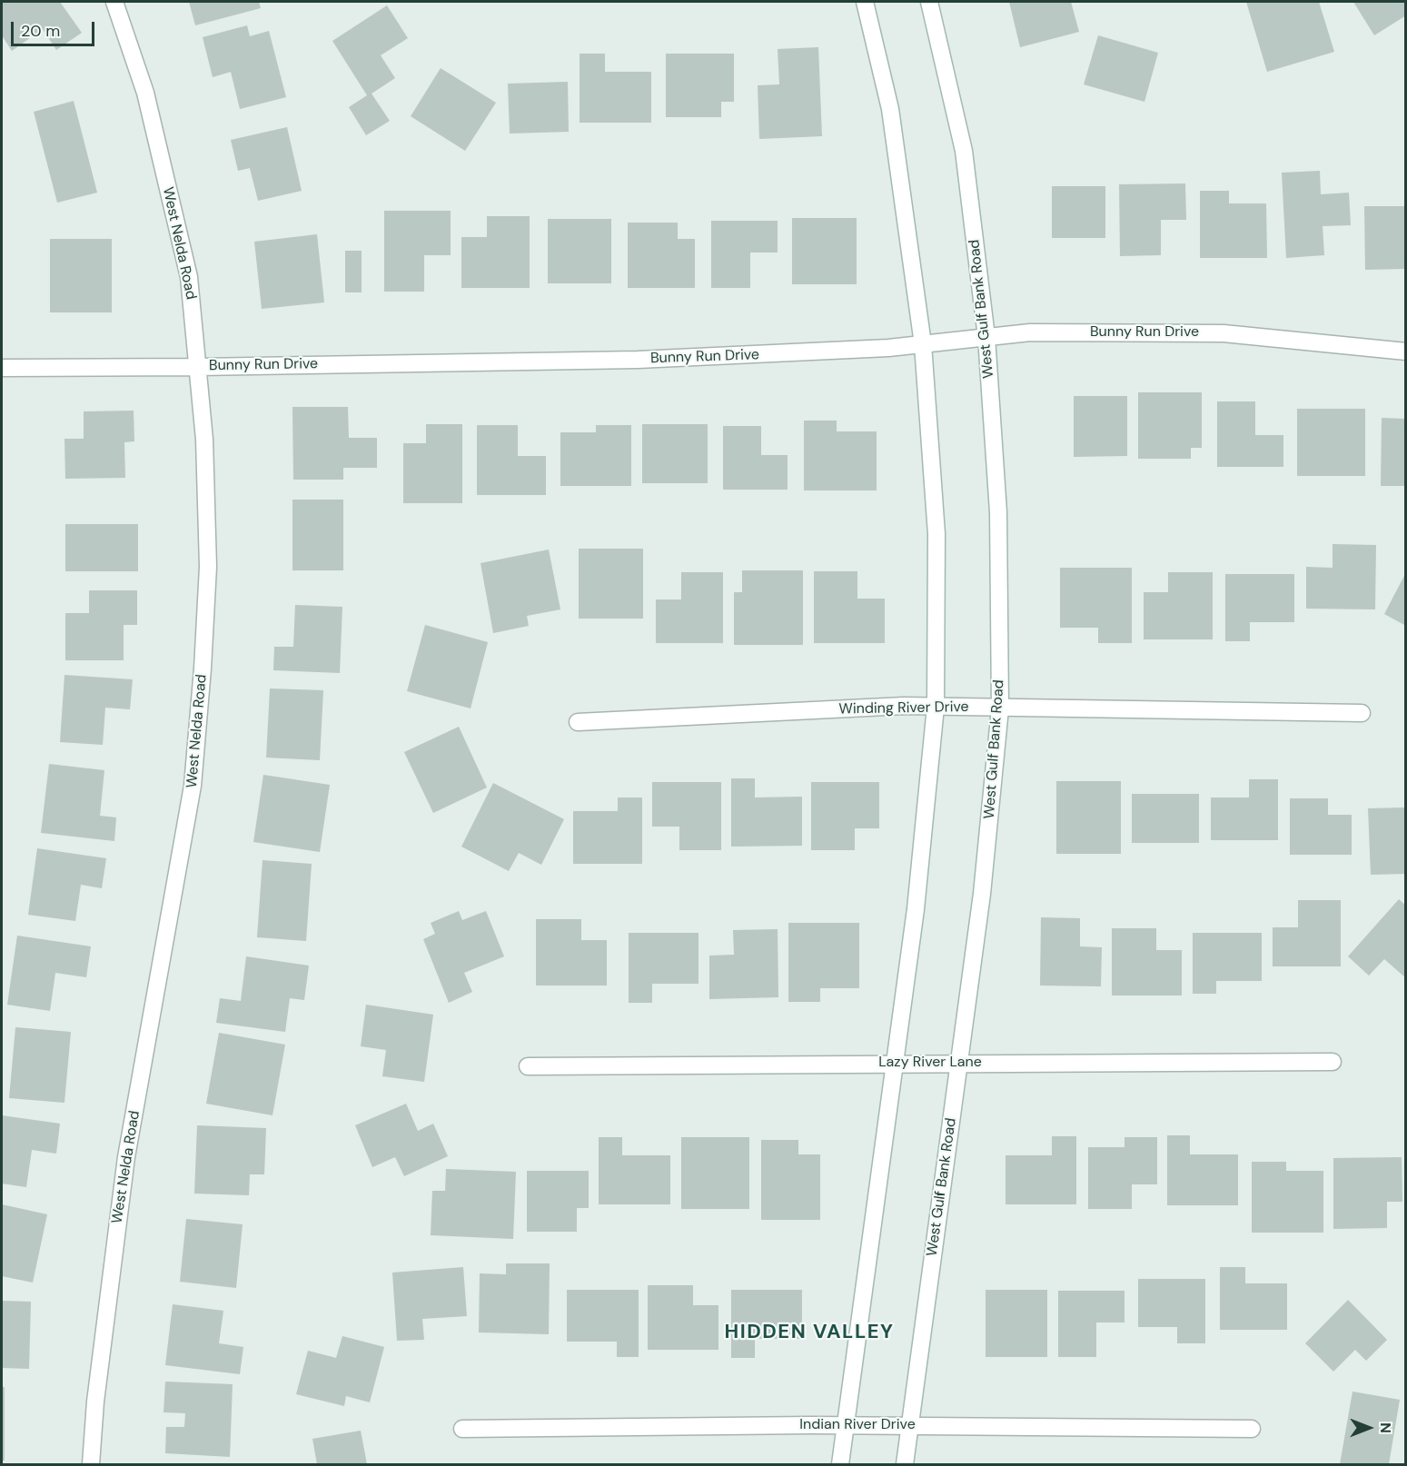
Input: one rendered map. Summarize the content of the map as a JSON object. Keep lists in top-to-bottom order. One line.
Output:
{"streets":{"street":["West Nelda Road","West Gulf Bank Road","Bunny Run Drive","Winding River Drive","Lazy River Lane","Indian River Drive"]},"crossings":[["West Nelda Road","Bunny Run Drive"],["West Gulf Bank Road","Bunny Run Drive"],["West Gulf Bank Road","Winding River Drive"],["West Gulf Bank Road","Lazy River Lane"],["West Gulf Bank Road","Indian River Drive"]],"districts":["HIDDEN VALLEY"],"scale_bar":"20 m","north":"right"}
